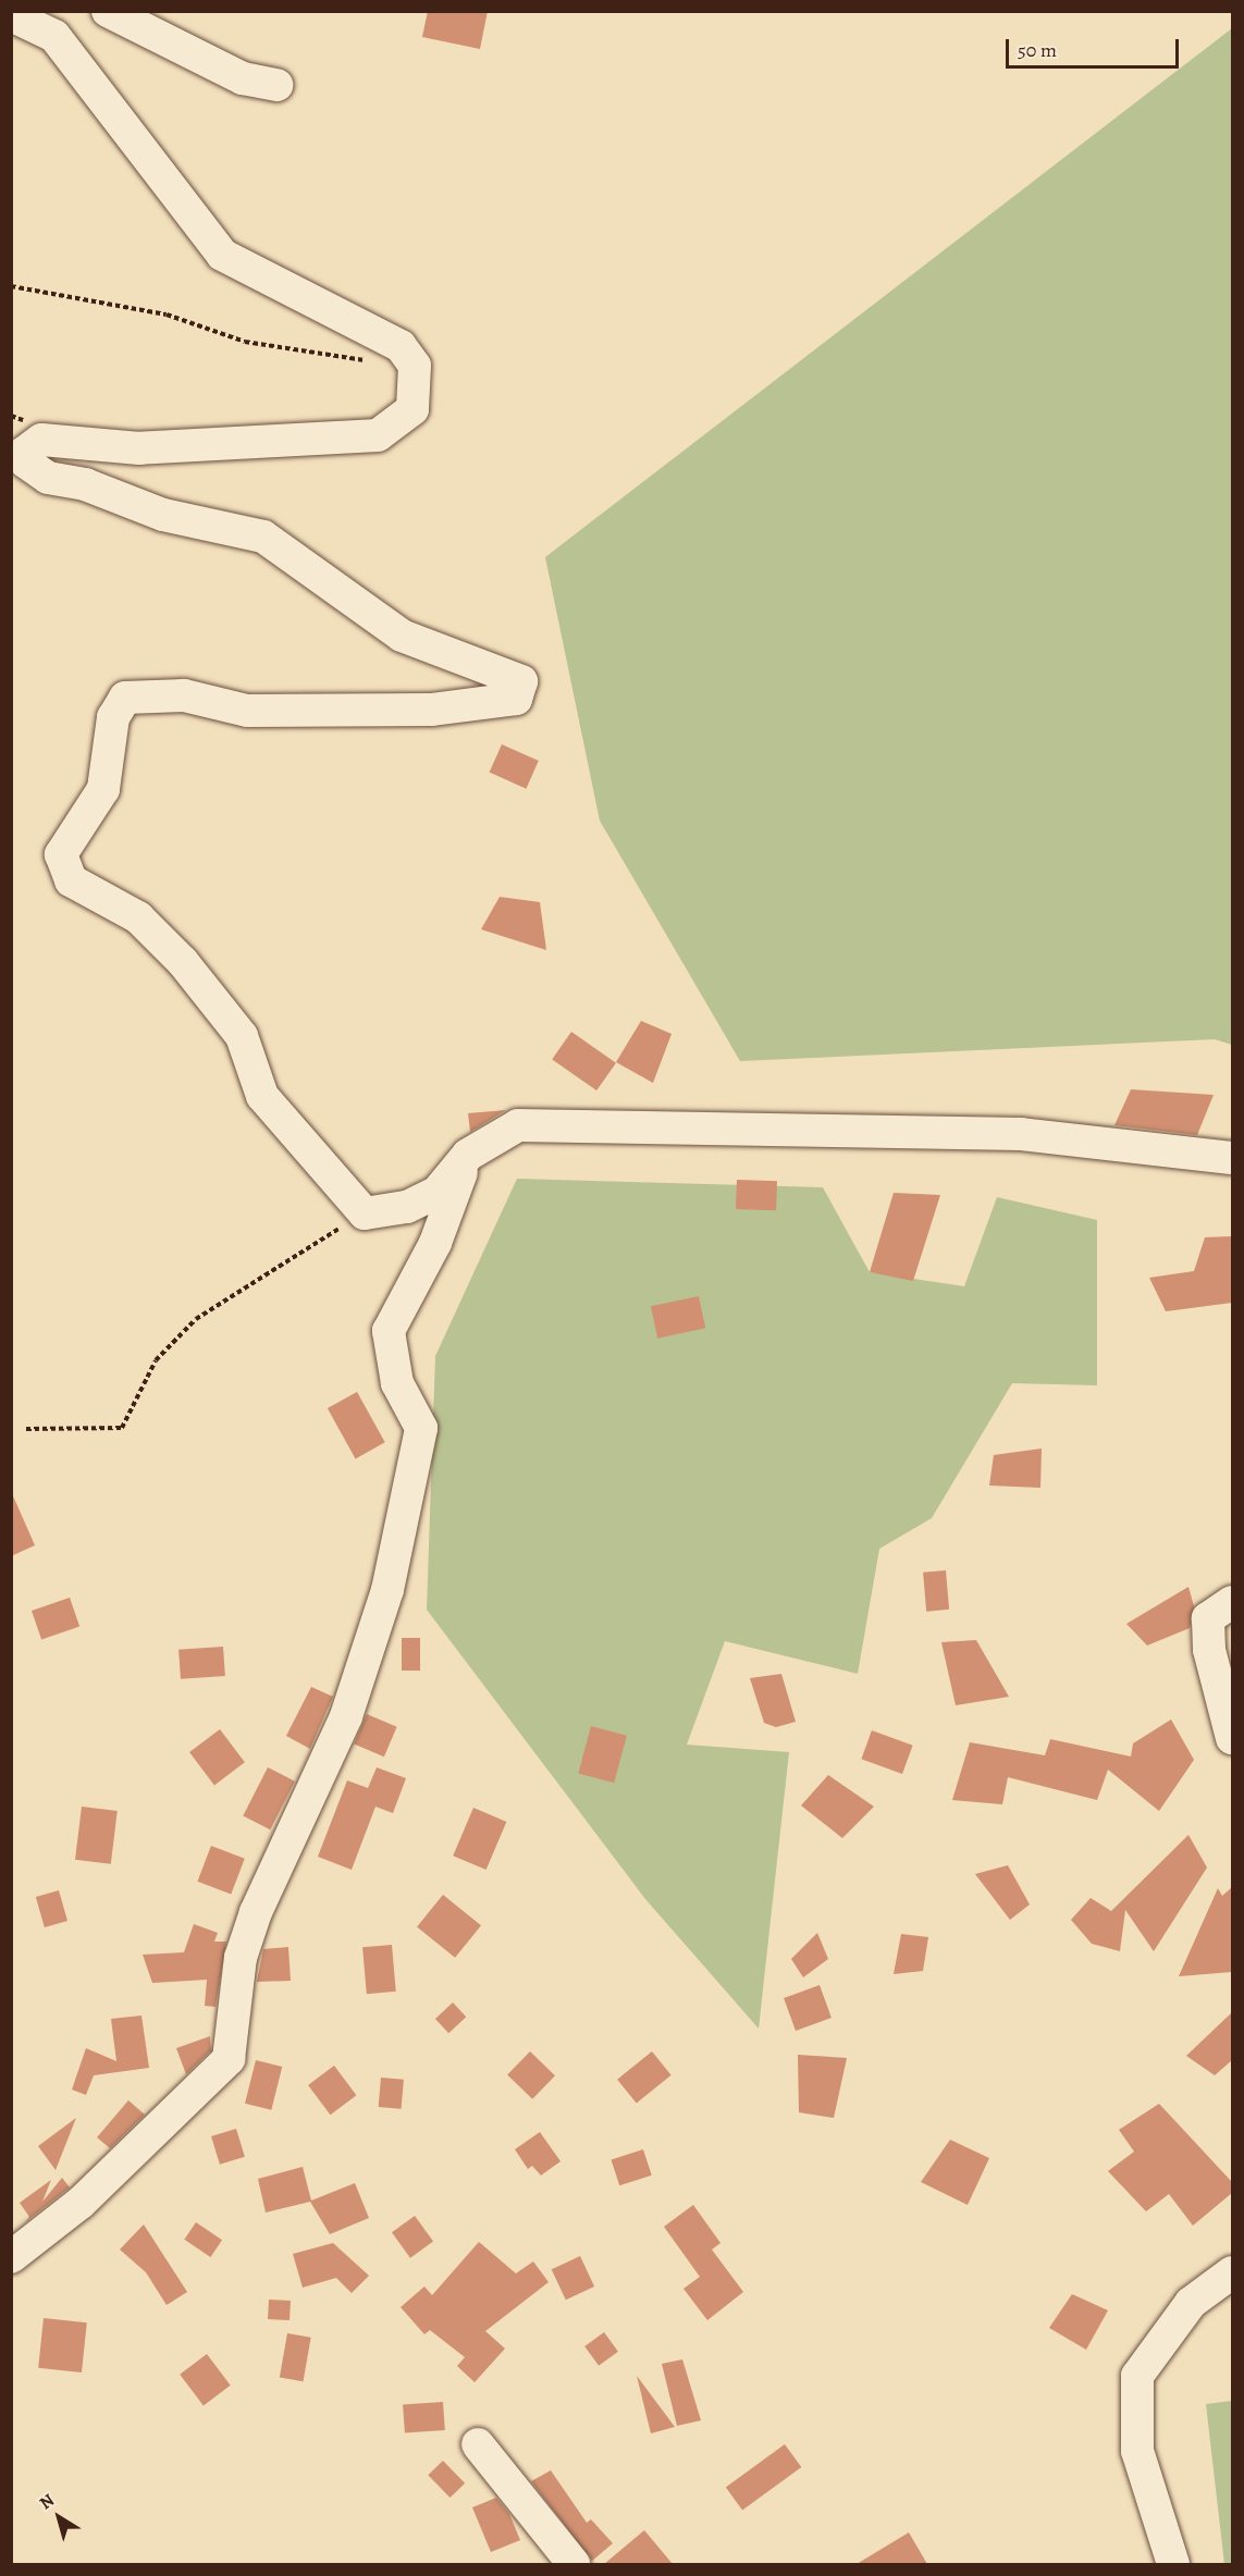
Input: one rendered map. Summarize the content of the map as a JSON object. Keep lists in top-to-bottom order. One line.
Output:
{"scale_bar":"50 m","north":"top left"}
